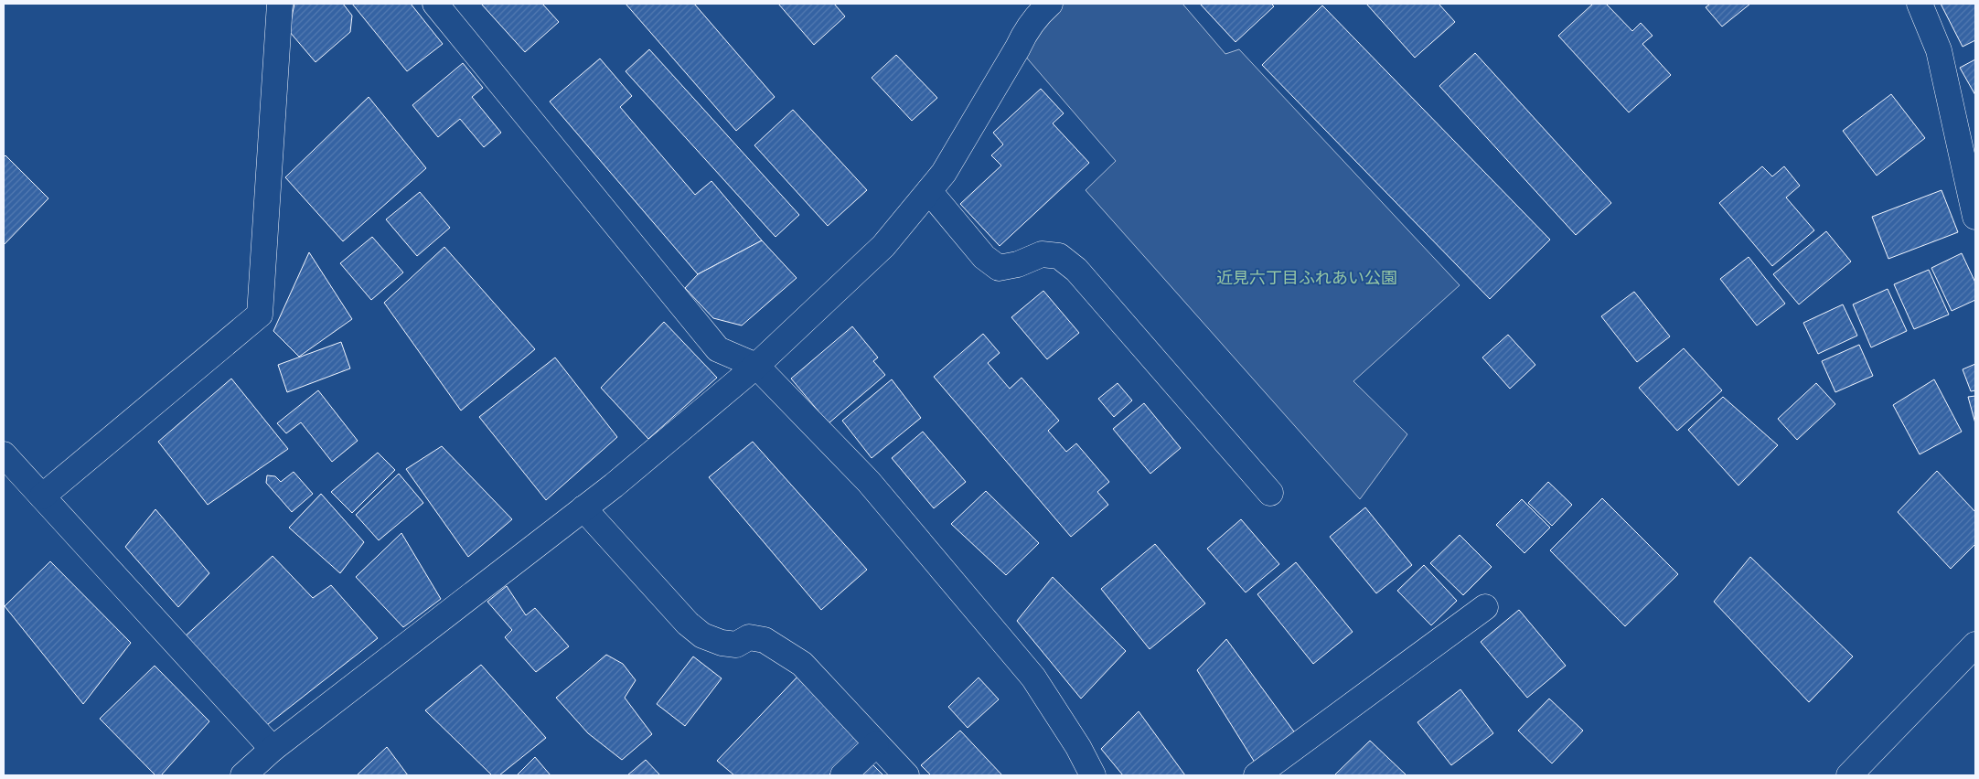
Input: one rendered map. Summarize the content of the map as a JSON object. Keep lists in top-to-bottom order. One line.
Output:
{"parks":["近見六丁目ふれあい公園"]}
